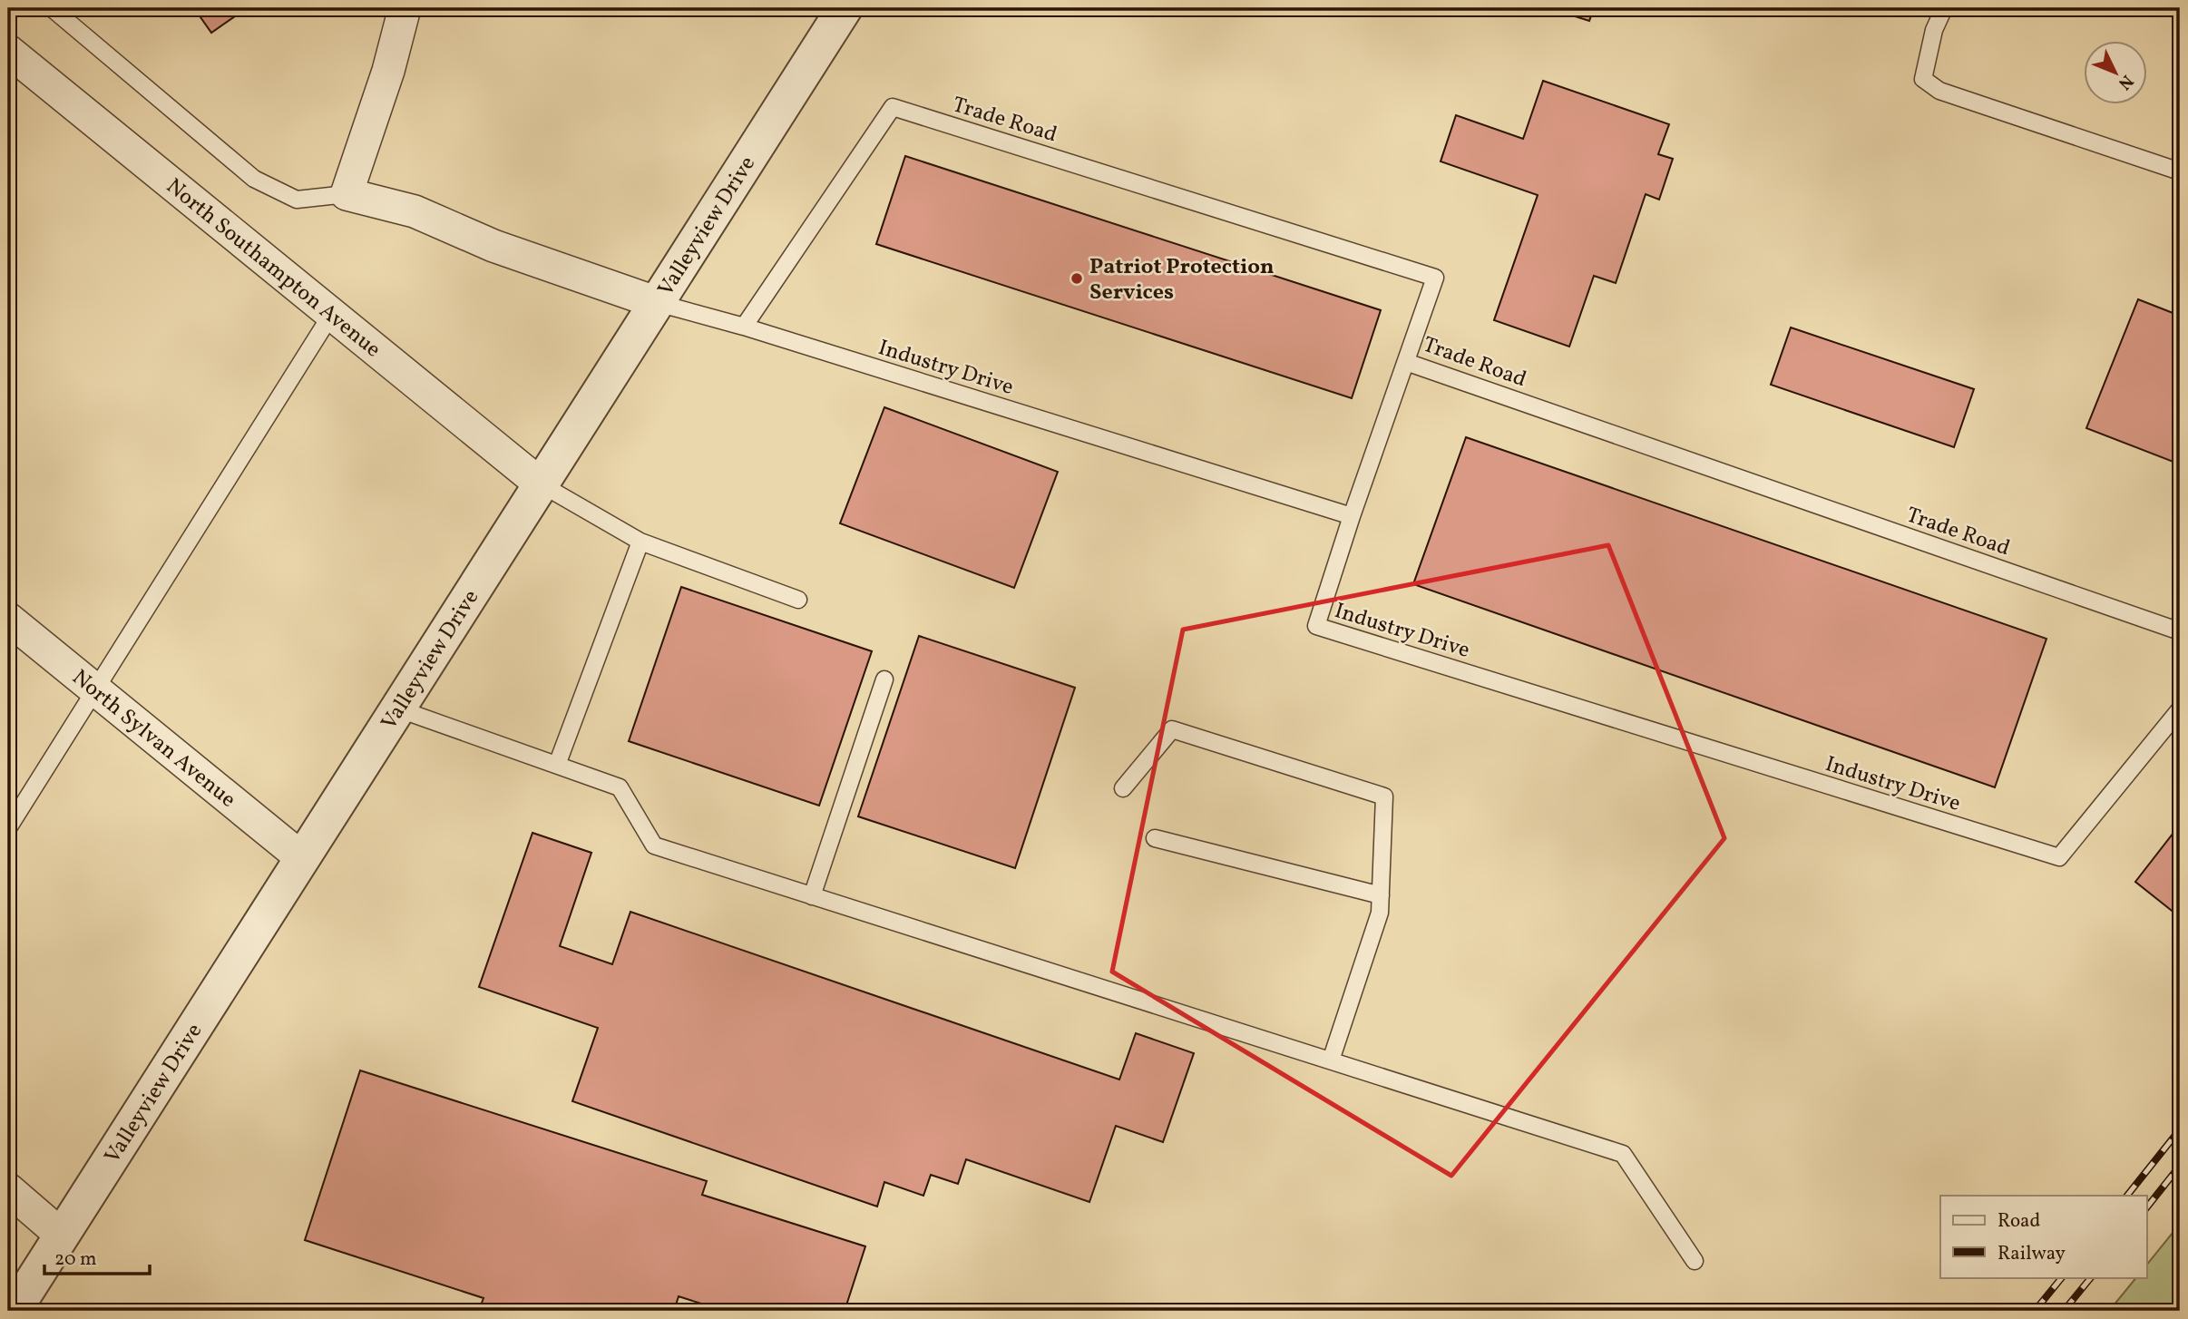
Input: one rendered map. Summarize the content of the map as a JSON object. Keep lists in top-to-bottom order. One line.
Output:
{"streets":{"street":["Valleyview Drive","North Southampton Avenue","North Sylvan Avenue"],"lane":["Trade Road","Industry Drive"]},"crossings":[["Trade Road","Industry Drive"],["Valleyview Drive","North Southampton Avenue"],["Valleyview Drive","Industry Drive"],["Valleyview Drive","North Sylvan Avenue"]],"places":["Patriot Protection Services"],"legend":["Road","Railway"],"scale_bar":"20 m","north":"bottom right"}
